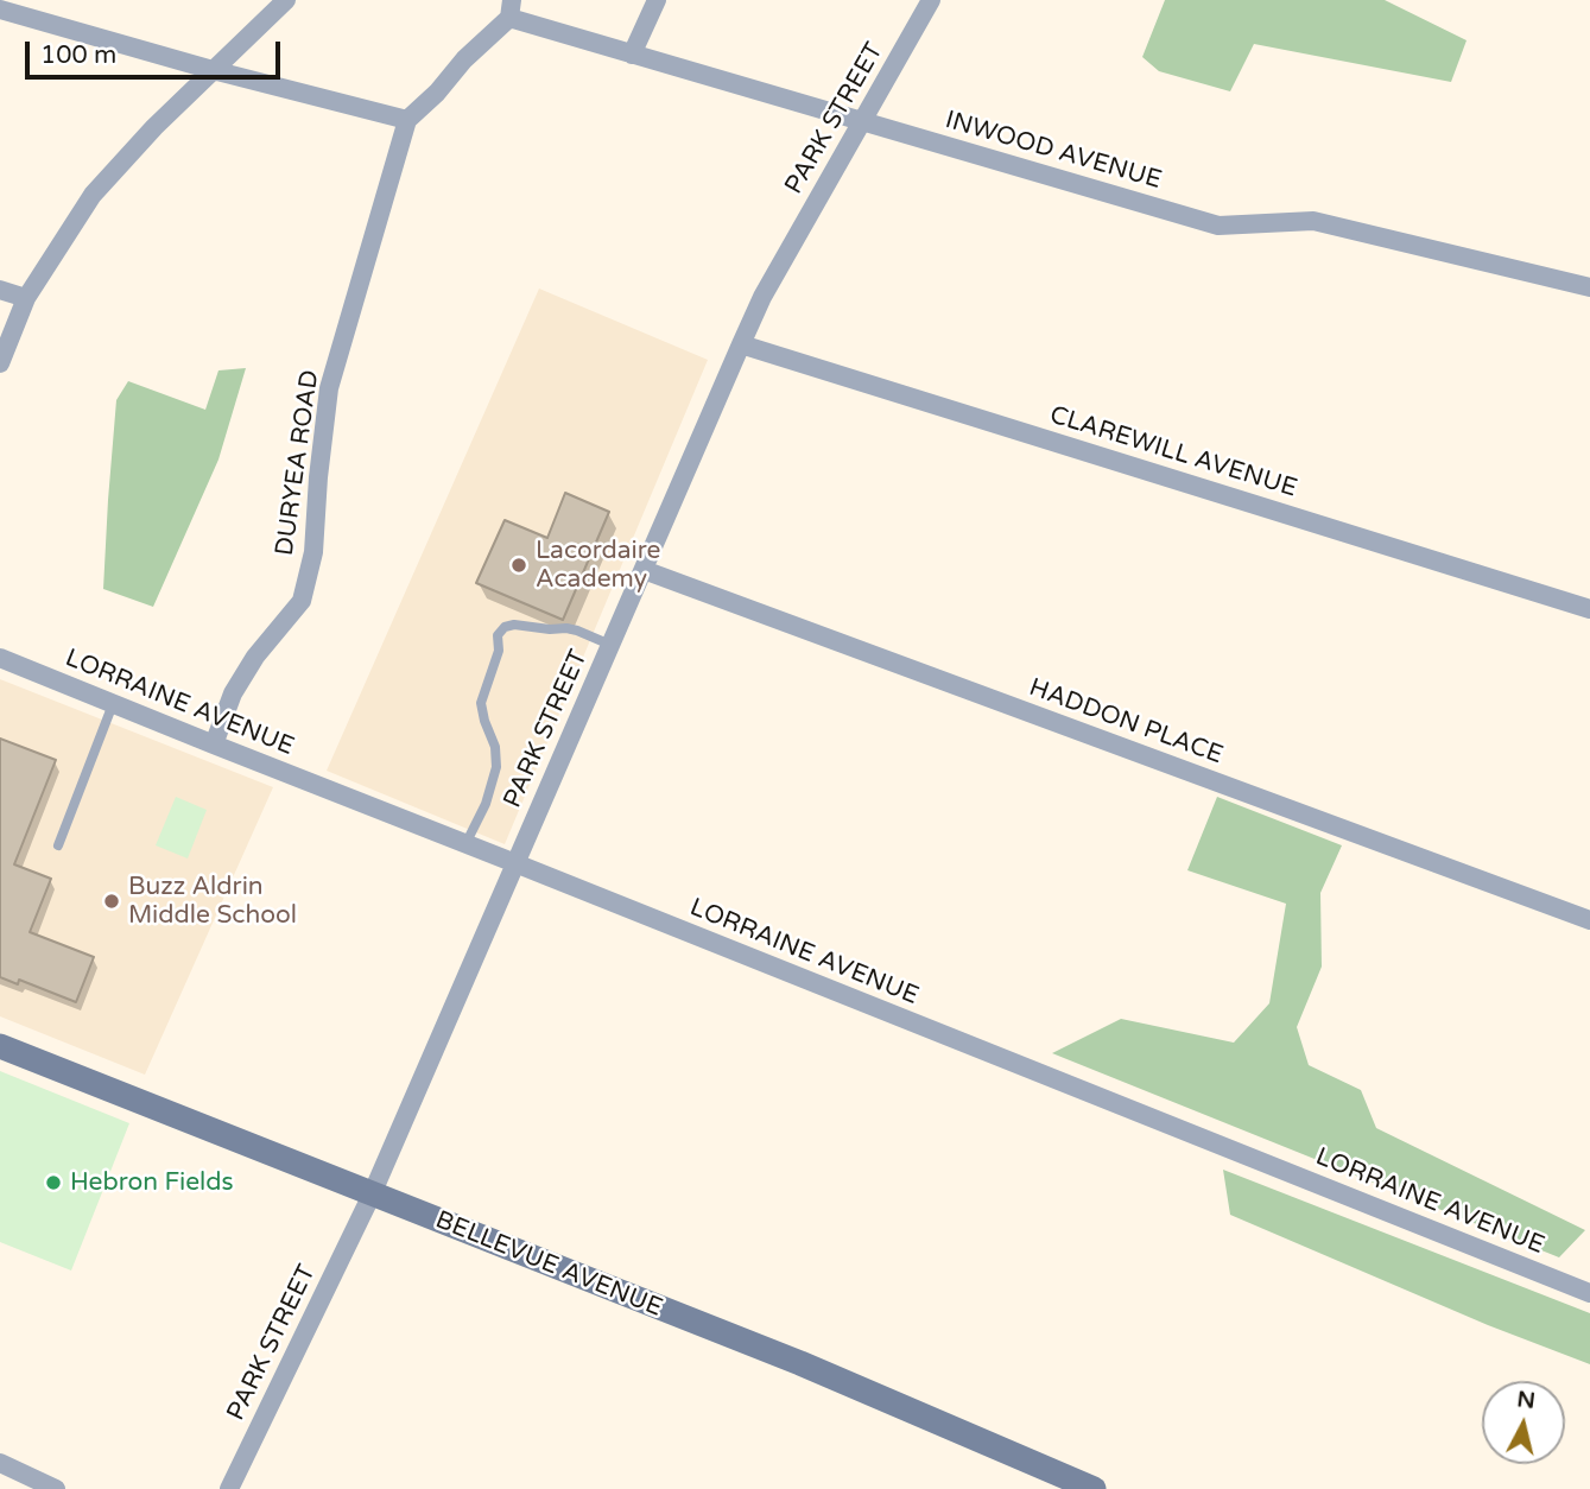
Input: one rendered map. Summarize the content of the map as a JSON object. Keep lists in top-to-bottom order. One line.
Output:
{"streets":{"street":["PARK STREET","INWOOD AVENUE","CLAREWILL AVENUE","DURYEA ROAD","LORRAINE AVENUE","HADDON PLACE","BELLEVUE AVENUE"]},"crossings":[["PARK STREET","INWOOD AVENUE"],["PARK STREET","CLAREWILL AVENUE"],["PARK STREET","LORRAINE AVENUE"],["PARK STREET","HADDON PLACE"],["PARK STREET","BELLEVUE AVENUE"],["INWOOD AVENUE","DURYEA ROAD"],["DURYEA ROAD","LORRAINE AVENUE"]],"places":["Lacordaire Academy","Buzz Aldrin Middle School","Hebron Fields"],"scale_bar":"100 m","north":"top"}
